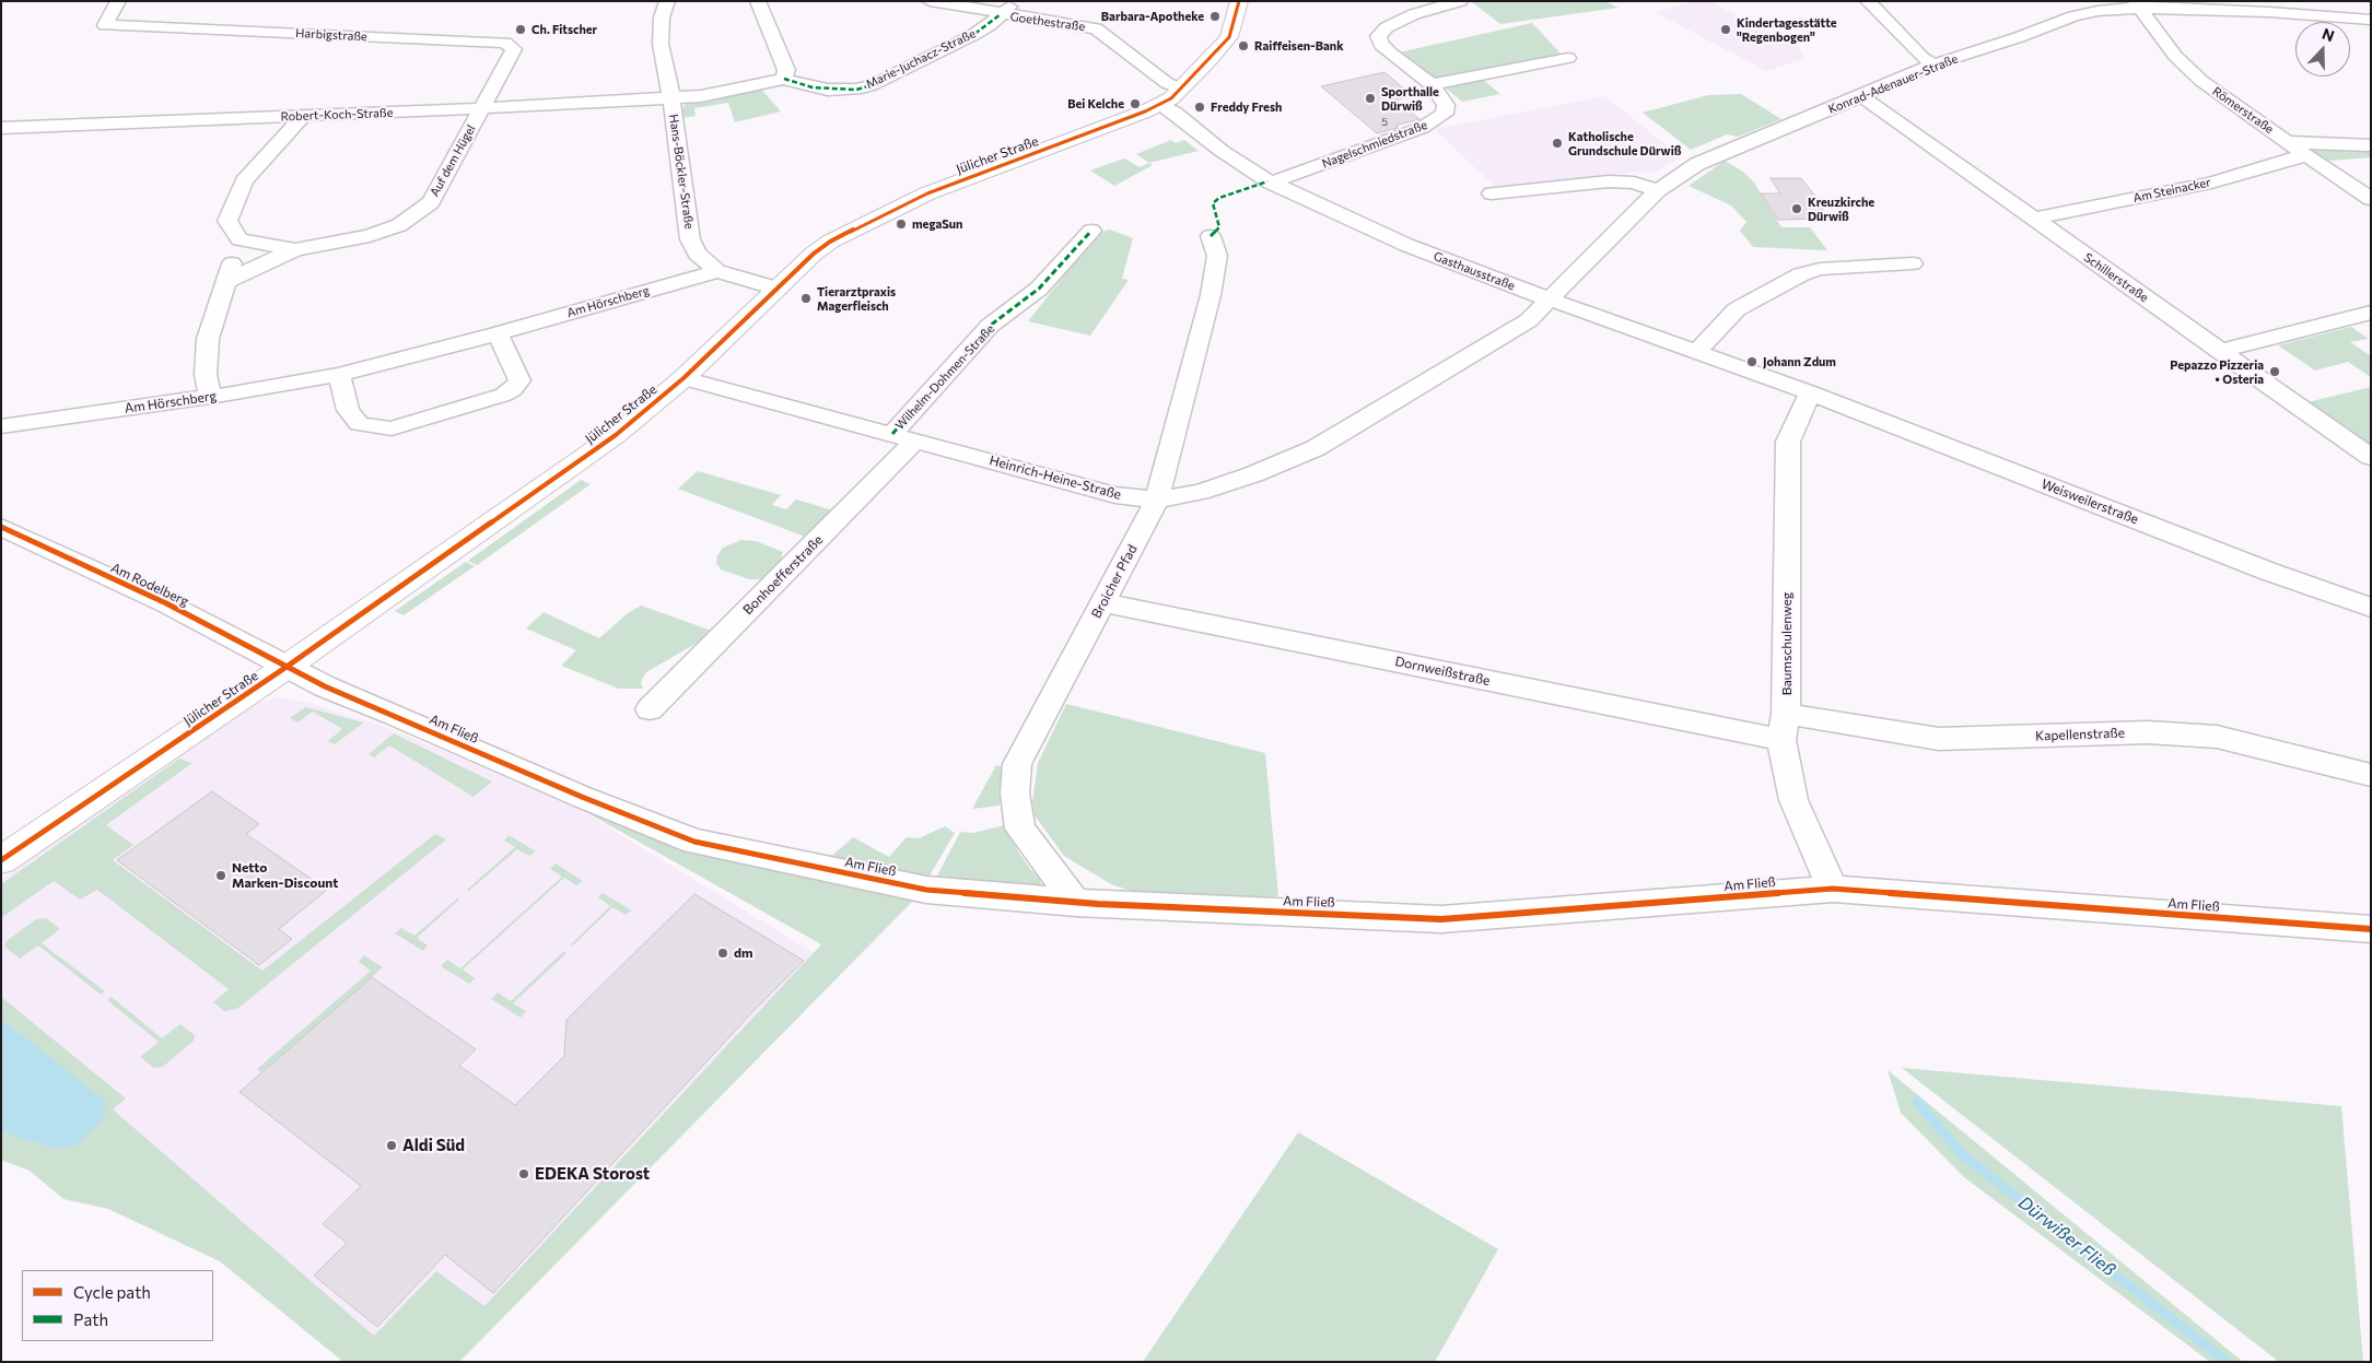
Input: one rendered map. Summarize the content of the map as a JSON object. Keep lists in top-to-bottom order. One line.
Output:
{"streets":{"street":["Goethestraße","Harbigstraße","Marie-Juchacz-Straße","Konrad-Adenauer-Straße","Römerstraße","Robert-Koch-Straße","Nagelschmiedstraße","Jülicher Straße","Auf dem Hügel","Hans-Böckler-Straße","Am Steinacker","Gasthausstraße","Schillerstraße","Am Hörschberg","Wilhelm-Dohmen-Straße","Heinrich-Heine-Straße","Weisweilerstraße","Bonhoefferstraße","Broicher Pfad","Am Rodelberg","Baumschulenweg","Dornweißstraße","Am Fließ","Kapellenstraße"]},"crossings":[["Goethestraße","Marie-Juchacz-Straße"],["Goethestraße","Jülicher Straße"],["Harbigstraße","Robert-Koch-Straße"],["Harbigstraße","Auf dem Hügel"],["Konrad-Adenauer-Straße","Römerstraße"],["Konrad-Adenauer-Straße","Gasthausstraße"],["Konrad-Adenauer-Straße","Schillerstraße"],["Konrad-Adenauer-Straße","Heinrich-Heine-Straße"],["Römerstraße","Am Steinacker"],["Robert-Koch-Straße","Auf dem Hügel"],["Robert-Koch-Straße","Hans-Böckler-Straße"],["Nagelschmiedstraße","Gasthausstraße"],["Jülicher Straße","Hans-Böckler-Straße"],["Jülicher Straße","Gasthausstraße"],["Jülicher Straße","Heinrich-Heine-Straße"],["Jülicher Straße","Am Rodelberg"],["Jülicher Straße","Am Fließ"],["Hans-Böckler-Straße","Am Hörschberg"],["Am Steinacker","Schillerstraße"],["Gasthausstraße","Heinrich-Heine-Straße"],["Gasthausstraße","Weisweilerstraße"],["Gasthausstraße","Baumschulenweg"],["Wilhelm-Dohmen-Straße","Heinrich-Heine-Straße"],["Wilhelm-Dohmen-Straße","Bonhoefferstraße"],["Heinrich-Heine-Straße","Bonhoefferstraße"],["Heinrich-Heine-Straße","Broicher Pfad"],["Weisweilerstraße","Baumschulenweg"],["Broicher Pfad","Dornweißstraße"],["Broicher Pfad","Am Fließ"],["Am Rodelberg","Am Fließ"],["Baumschulenweg","Dornweißstraße"],["Baumschulenweg","Am Fließ"],["Baumschulenweg","Kapellenstraße"],["Dornweißstraße","Kapellenstraße"]],"water":["Dürwißer Fließ"],"places":["Barbara-Apotheke","Ch. Fitscher","Kindertagesstätte \"Regenbogen\"","Raiffeisen-Bank","Sporthalle Dürwiß","Bei Kelche","Freddy Fresh","Katholische Grundschule Dürwiß","Kreuzkirche Dürwiß","megaSun","Tierarztpraxis Magerfleisch","Johann Zdum","Pepazzo Pizzeria • Osteria","Netto Marken-Discount","dm","Aldi Süd","EDEKA Storost"],"house_numbers":["5"],"legend":["Cycle path","Path"],"north":"top"}
